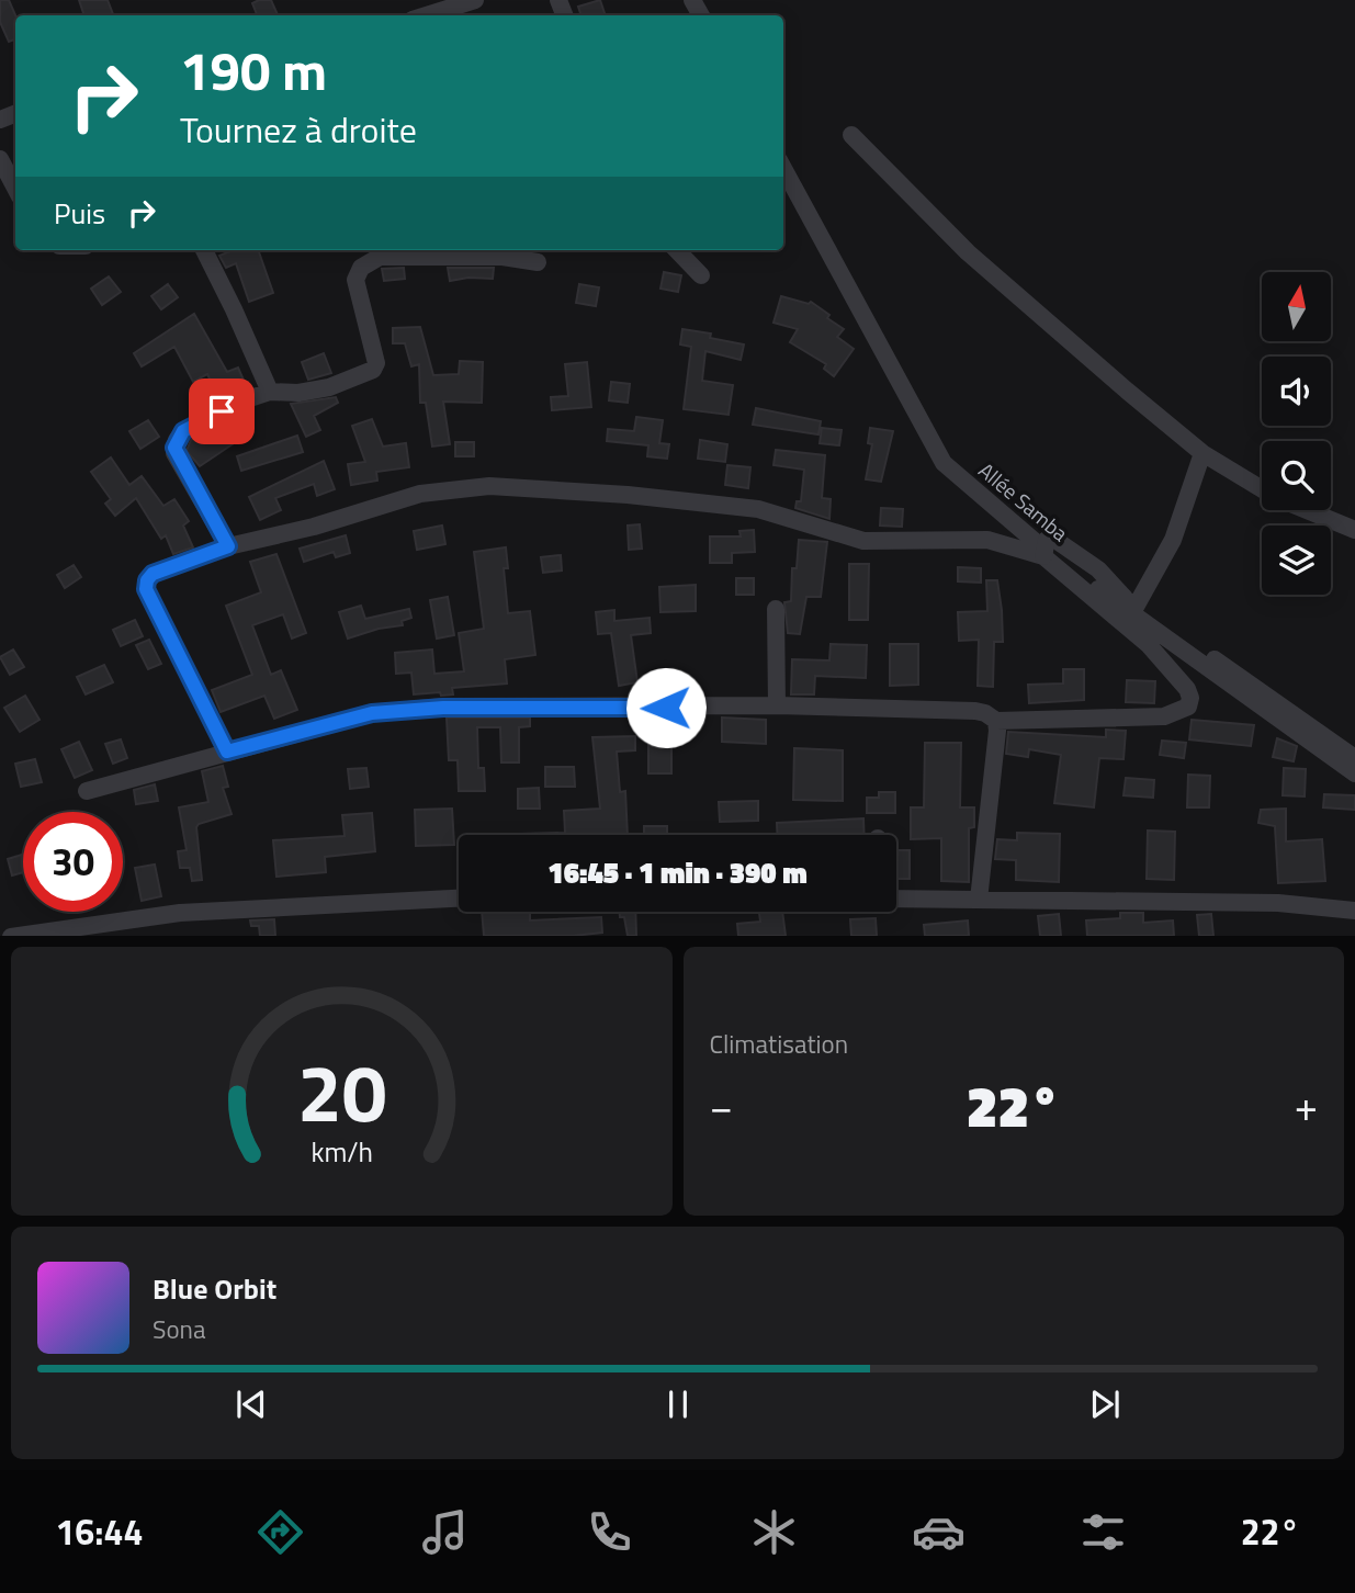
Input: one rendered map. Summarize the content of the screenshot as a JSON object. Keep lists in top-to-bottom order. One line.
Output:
{"streets":{"street":["Allée Samba"]},"north":"top","page":{"turn":["190 m","Tournez à droite"],"then":"Puis","limit":"30","trip":"16:45 · 1 min · 390 m","tile":"Climatisation","heat":["−","22°","+"],"song":["Blue Orbit","Sona"],"tabs":["16:44","22°"],"gauge":["20","km/h"]}}
